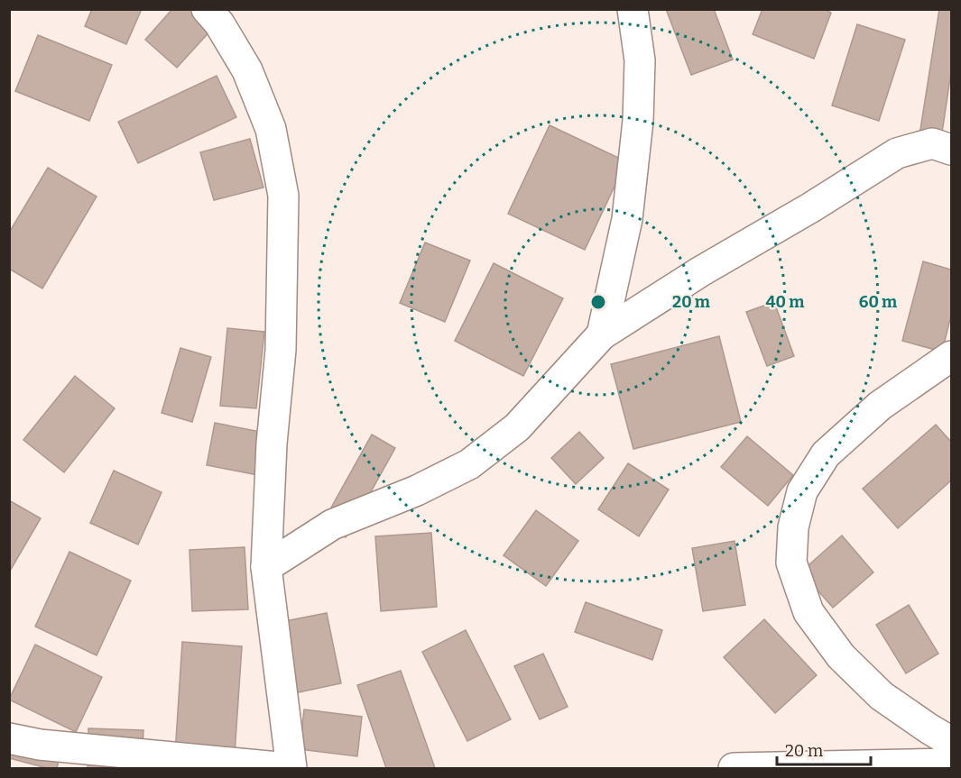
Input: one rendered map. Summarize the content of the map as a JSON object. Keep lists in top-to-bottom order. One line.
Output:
{"scale_bar":"20 m","rings":["20 m","40 m","60 m"]}
